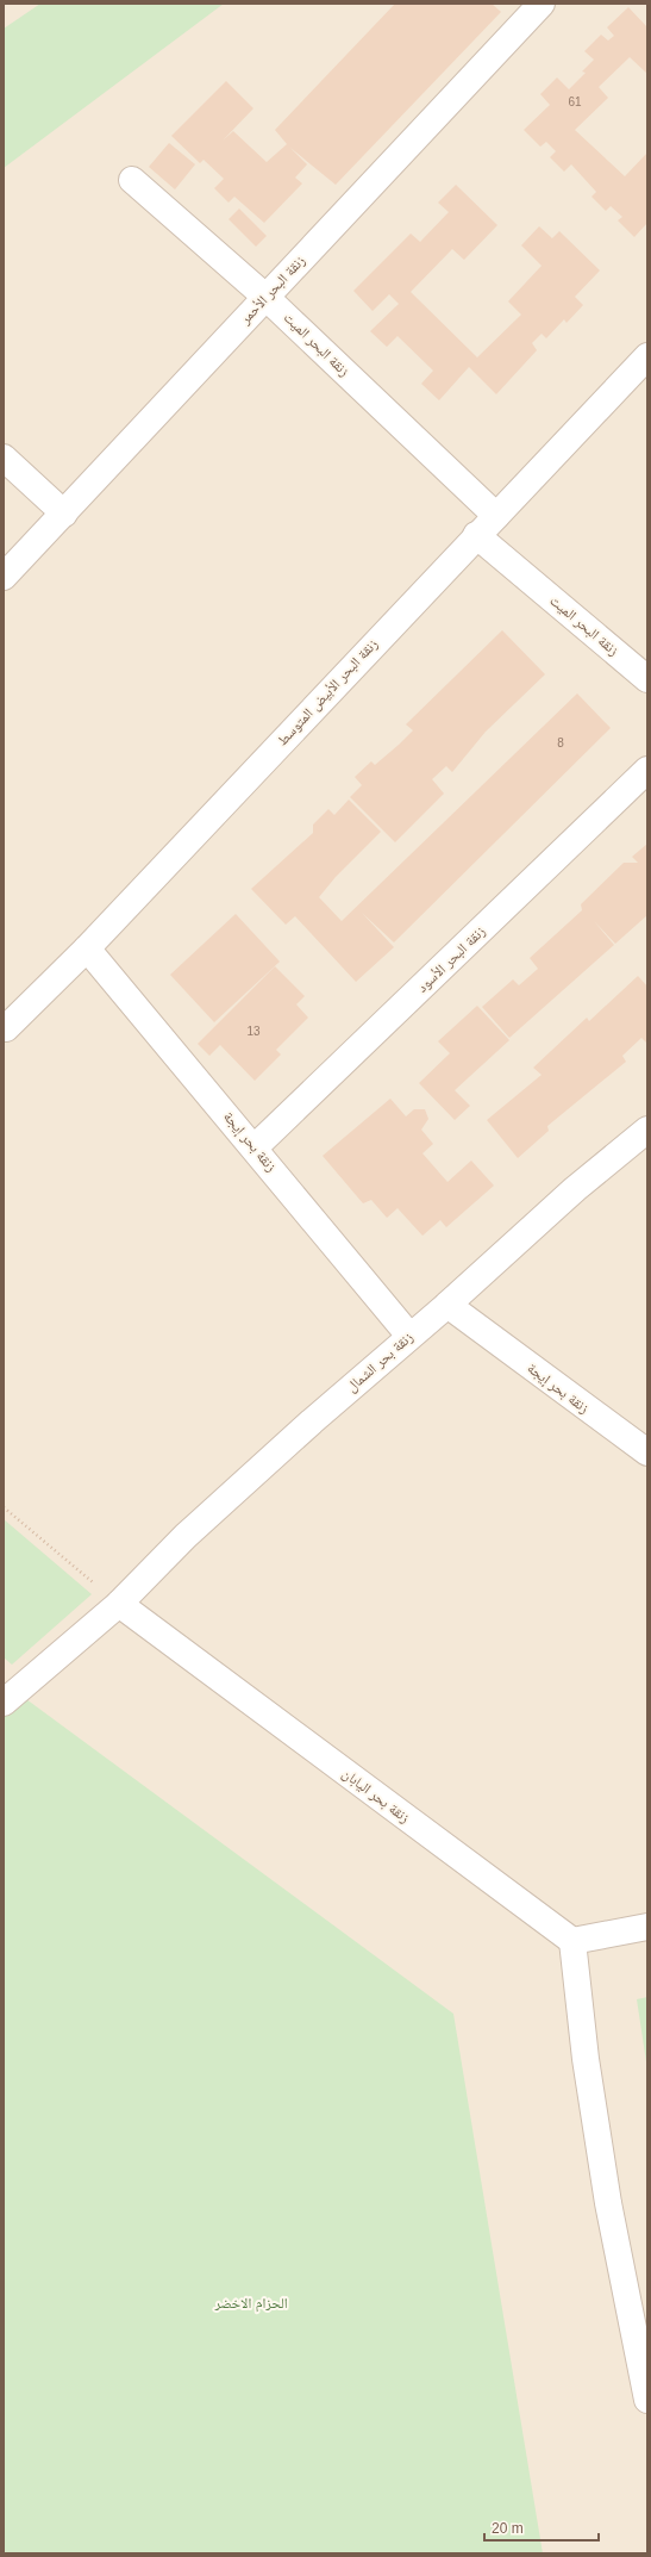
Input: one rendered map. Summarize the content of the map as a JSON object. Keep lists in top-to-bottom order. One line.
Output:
{"streets":{"street":["زنقة البحر الأحمر","زنقة البحر الميت","زنقة البحر الأبيض المتوسط","زنقة البحر الأسود","زنقة بحر إيجة","زنقة بحر الشمال","زنقة بحر اليابان"]},"crossings":[["زنقة البحر الأحمر","زنقة البحر الميت"],["زنقة البحر الميت","زنقة البحر الأبيض المتوسط"],["زنقة البحر الأبيض المتوسط","زنقة بحر إيجة"],["زنقة البحر الأسود","زنقة بحر إيجة"],["زنقة بحر إيجة","زنقة بحر الشمال"],["زنقة بحر الشمال","زنقة بحر اليابان"]],"parks":["الحزام الاخضر"],"house_numbers":["61","8","13"],"scale_bar":"20 m"}
